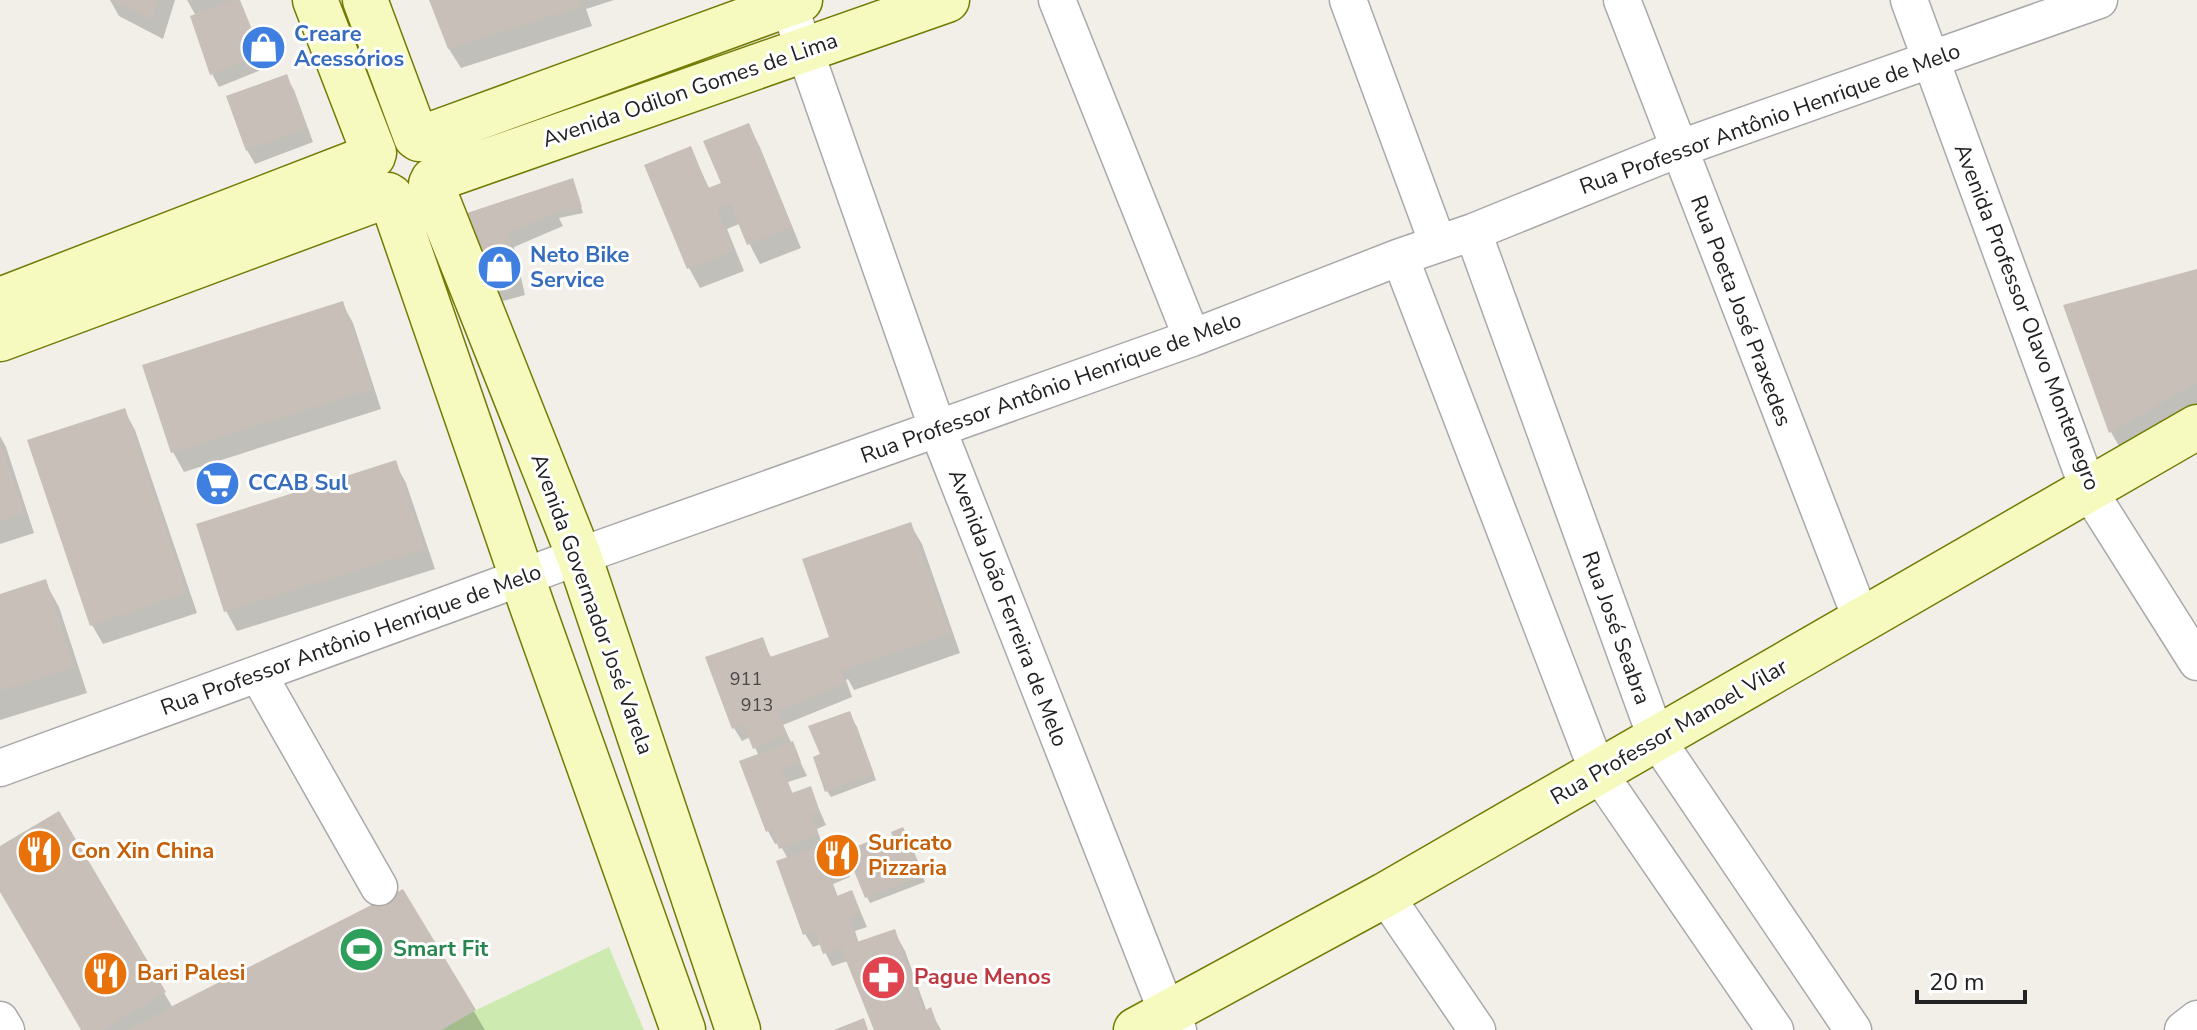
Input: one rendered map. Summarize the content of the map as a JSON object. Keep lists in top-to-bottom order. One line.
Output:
{"streets":{"main road":["Avenida Odilon Gomes de Lima","Avenida Governador José Varela","Rua Professor Manoel Vilar"],"street":["Rua Professor Antônio Henrique de Melo","Rua Poeta José Praxedes","Avenida Professor Olavo Montenegro","Avenida João Ferreira de Melo","Rua José Seabra"]},"crossings":[["Avenida Odilon Gomes de Lima","Avenida Governador José Varela"],["Avenida Odilon Gomes de Lima","Avenida João Ferreira de Melo"],["Rua Professor Antônio Henrique de Melo","Rua Poeta José Praxedes"],["Rua Professor Antônio Henrique de Melo","Avenida Professor Olavo Montenegro"],["Rua Professor Antônio Henrique de Melo","Avenida Governador José Varela"],["Rua Professor Antônio Henrique de Melo","Avenida João Ferreira de Melo"],["Rua Professor Antônio Henrique de Melo","Rua José Seabra"],["Rua Poeta José Praxedes","Rua Professor Manoel Vilar"],["Avenida Professor Olavo Montenegro","Rua Professor Manoel Vilar"],["Avenida João Ferreira de Melo","Rua Professor Manoel Vilar"],["Rua José Seabra","Rua Professor Manoel Vilar"]],"places":{"shop":["Creare Acessórios","Neto Bike Service"],"supermarket":["CCAB Sul"],"restaurant":["Con Xin China","Suricato Pizzaria","Bari Palesi"],"sports":["Smart Fit"],"pharmacy":["Pague Menos"]},"house_numbers":["911","913"],"scale_bar":"20 m"}
